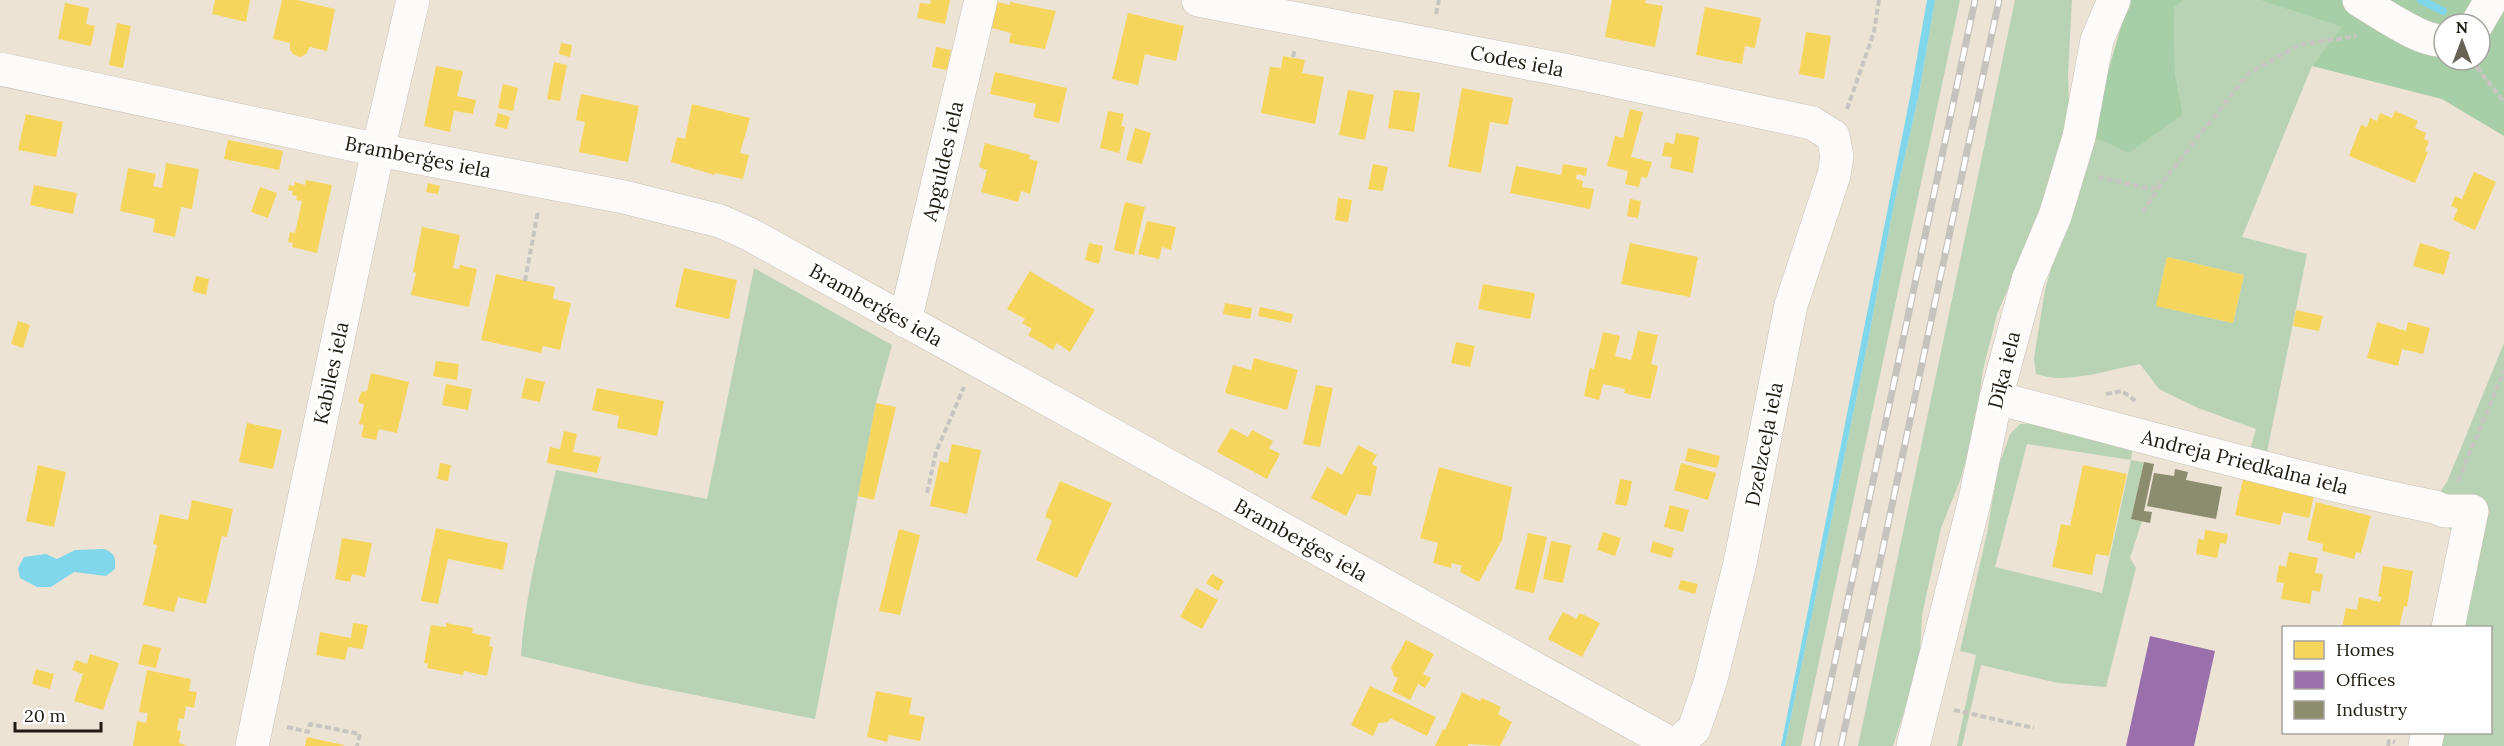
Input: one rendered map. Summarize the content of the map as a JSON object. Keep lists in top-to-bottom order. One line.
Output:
{"streets":{"street":["Codes iela","Bramberģes iela","Apguldes iela","Dīķa iela","Kabiles iela","Dzelzceļa iela","Andreja Priedkalna iela"]},"crossings":[["Codes iela","Dzelzceļa iela"],["Bramberģes iela","Apguldes iela"],["Bramberģes iela","Kabiles iela"],["Bramberģes iela","Dzelzceļa iela"],["Dīķa iela","Andreja Priedkalna iela"]],"legend":["Homes","Offices","Industry"],"scale_bar":"20 m","north":"top"}
